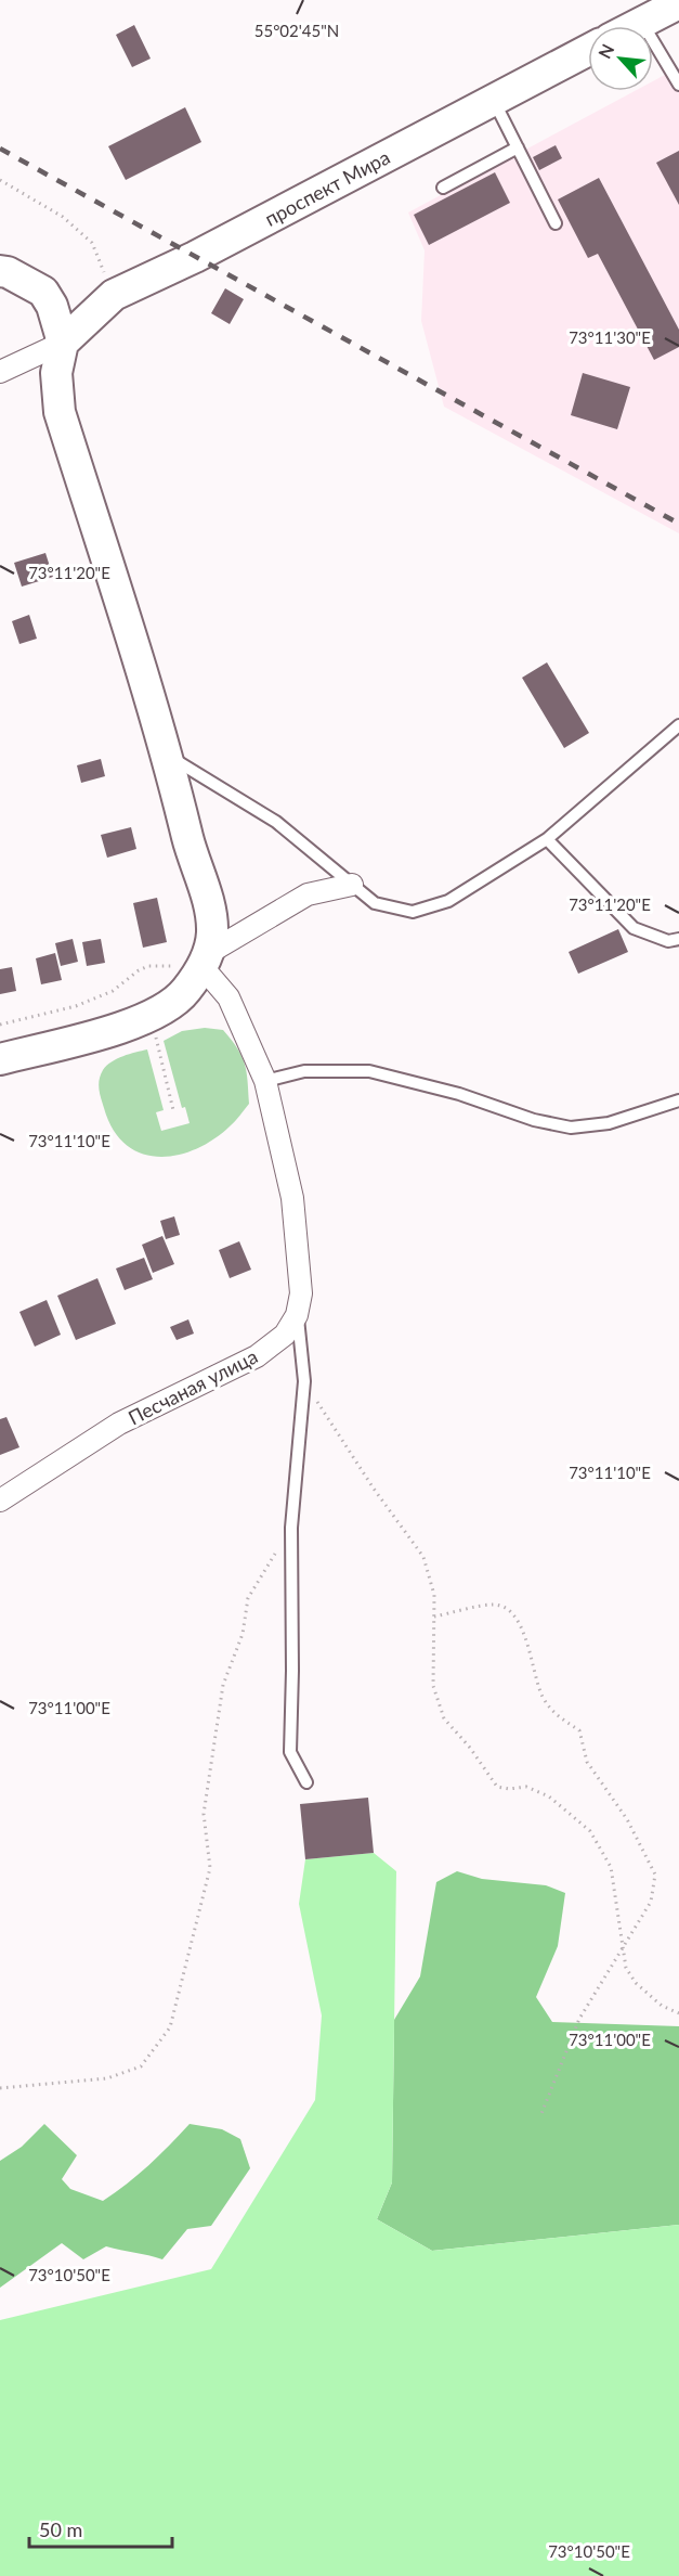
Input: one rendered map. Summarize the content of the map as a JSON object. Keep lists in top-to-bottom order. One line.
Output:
{"streets":{"street":["проспект Мира","Песчаная улица"]},"scale_bar":"50 m","north":"top left","coordinates":["55°02'45\"N","73°11'30\"E","73°11'20\"E","73°11'10\"E","73°11'00\"E","73°10'50\"E"]}
